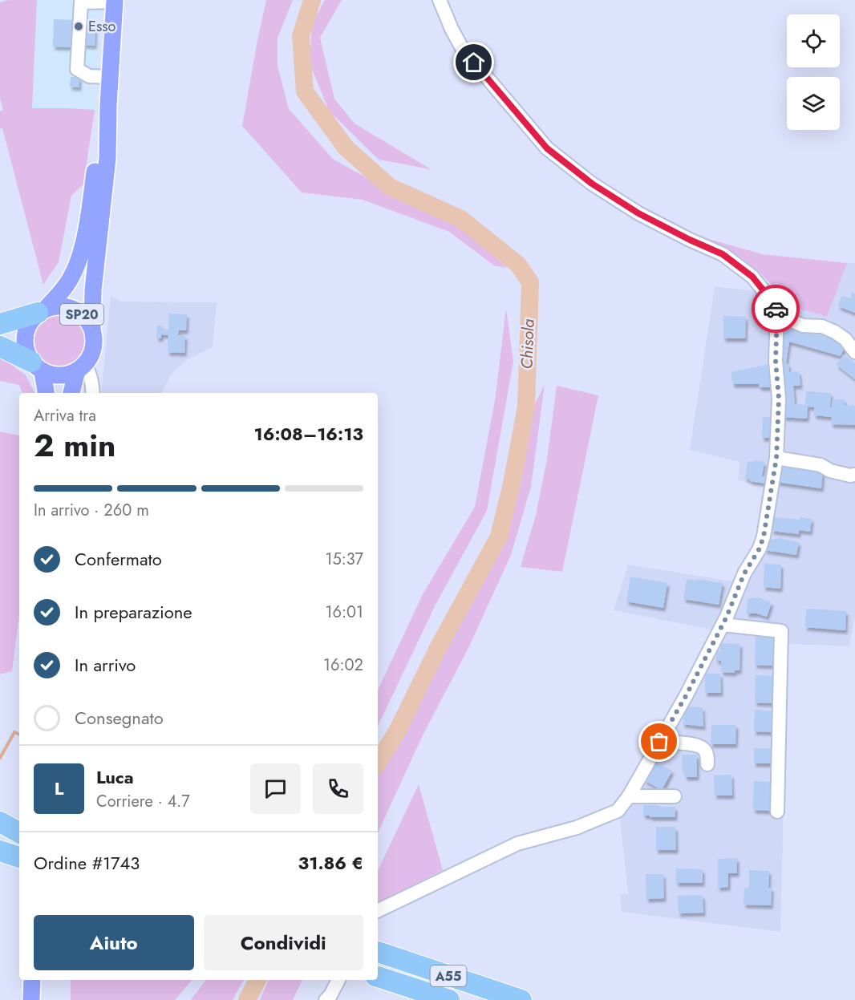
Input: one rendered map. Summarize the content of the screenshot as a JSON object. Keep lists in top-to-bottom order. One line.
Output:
{"streets":{"highway":["A55"],"main road":["SP20"]},"water":["Chisola"],"places":["Esso"],"page":{"heading":["2 min","Arriva tra","16:08–16:13"],"panel":["Luca","Corriere · 4.7","Ordine #1743","31.86 €"],"bar":"In arrivo · 260 m","list":[["Confermato","15:37"],["In preparazione","16:01"],["In arrivo","16:02"],"Consegnato"],"round":"L","buttons":["Aiuto","Condividi"]}}
